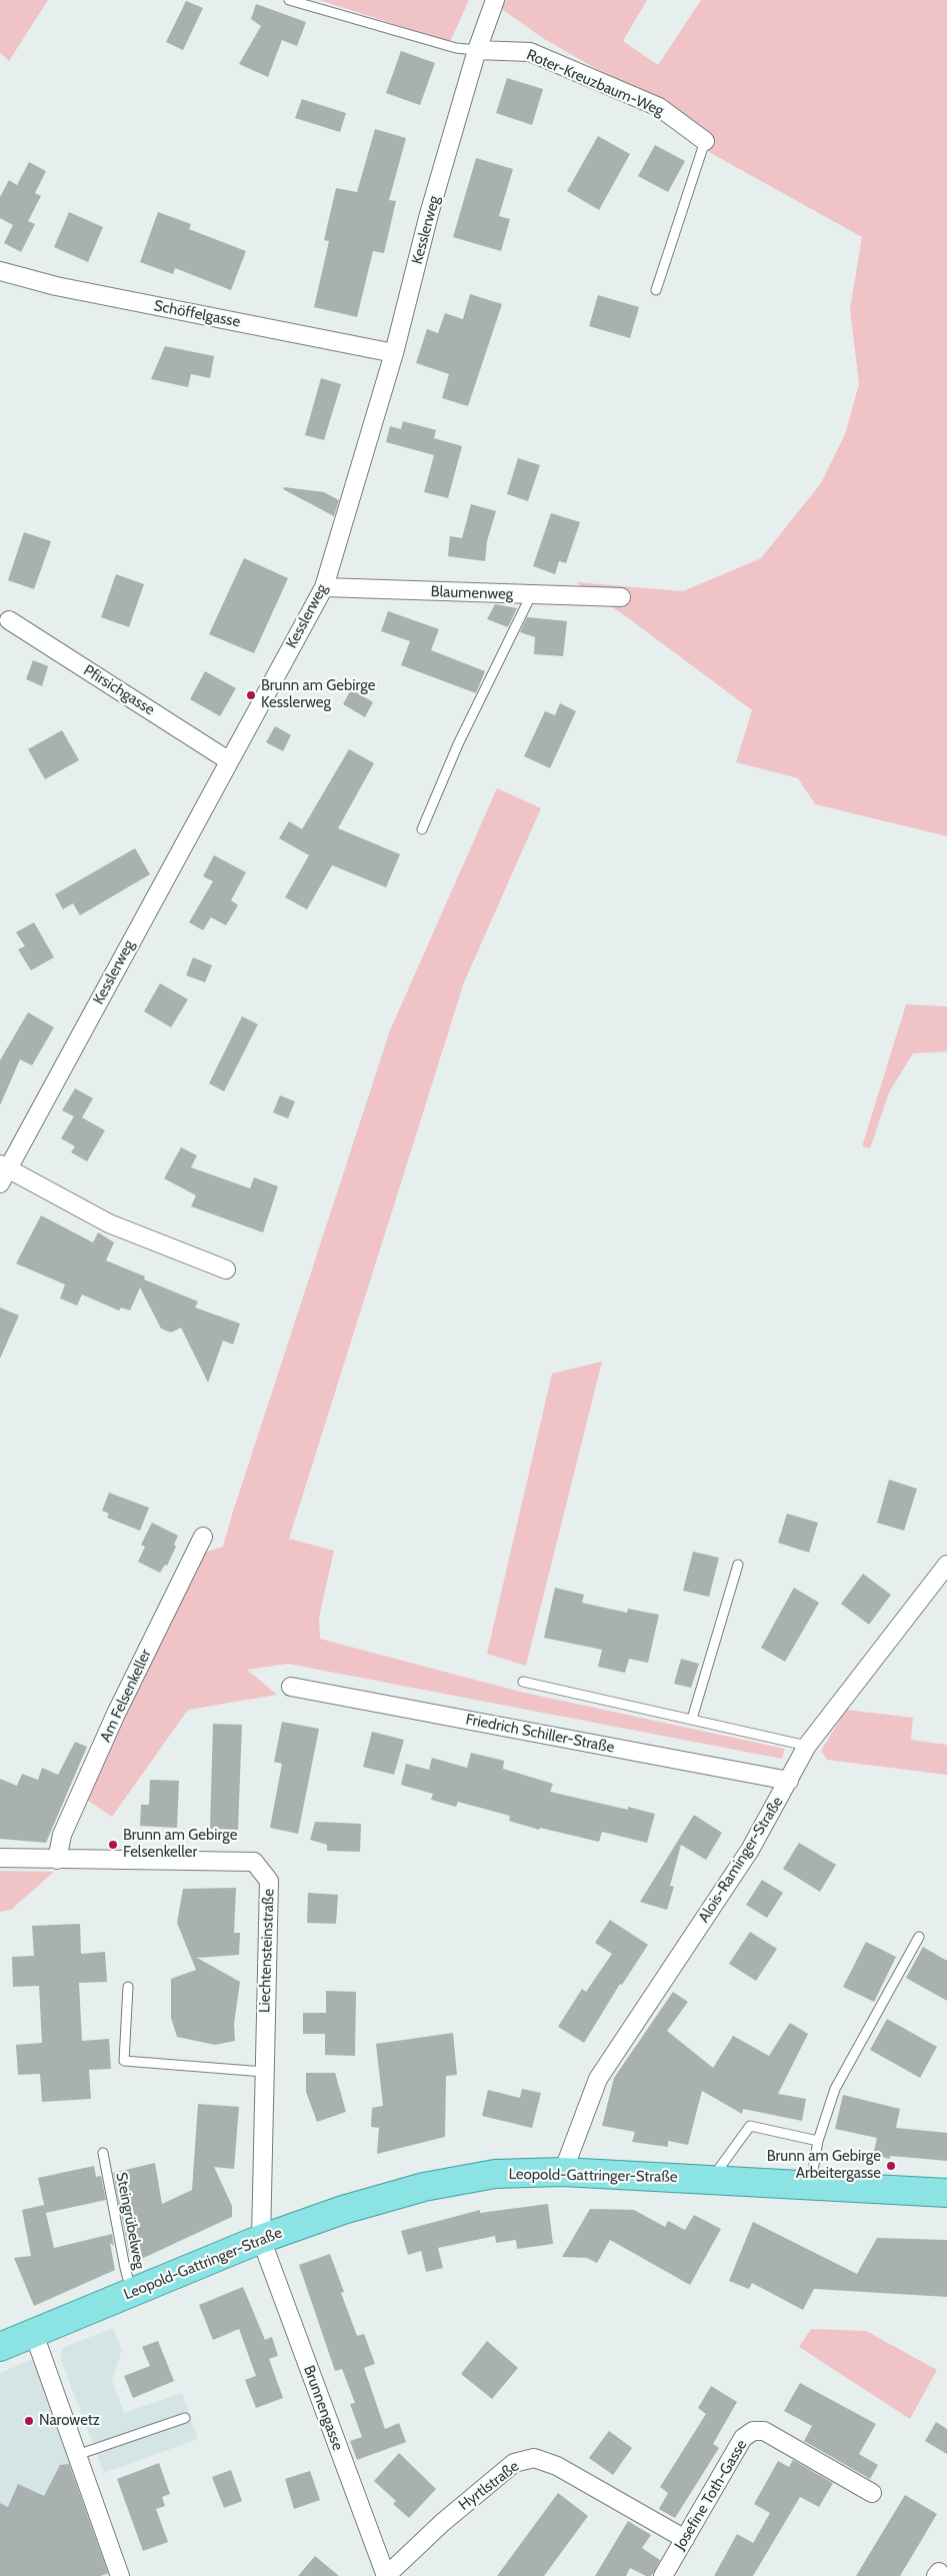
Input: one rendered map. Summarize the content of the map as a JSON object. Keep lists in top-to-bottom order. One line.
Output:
{"streets":{"main road":["Leopold-Gattringer-Straße"],"street":["Roter-Kreuzbaum-Weg","Kesslerweg","Schöffelgasse","Blaumenweg","Pfirsichgasse","Am Felsenkeller","Friedrich Schiller-Straße","Alois-Raminger-Straße","Liechtensteinstraße","Brunnengasse","Hyrtlstraße","Josefine Toth-Gasse"],"lane":["Steingrübelweg"]},"crossings":[["Roter-Kreuzbaum-Weg","Kesslerweg"],["Kesslerweg","Schöffelgasse"],["Kesslerweg","Blaumenweg"],["Kesslerweg","Pfirsichgasse"],["Am Felsenkeller","Liechtensteinstraße"],["Friedrich Schiller-Straße","Alois-Raminger-Straße"],["Alois-Raminger-Straße","Leopold-Gattringer-Straße"],["Liechtensteinstraße","Leopold-Gattringer-Straße"],["Liechtensteinstraße","Brunnengasse"],["Leopold-Gattringer-Straße","Steingrübelweg"],["Leopold-Gattringer-Straße","Brunnengasse"],["Brunnengasse","Hyrtlstraße"],["Hyrtlstraße","Josefine Toth-Gasse"]],"places":["Brunn am Gebirge Kesslerweg","Brunn am Gebirge Felsenkeller","Brunn am Gebirge Arbeitergasse","Narowetz"]}
